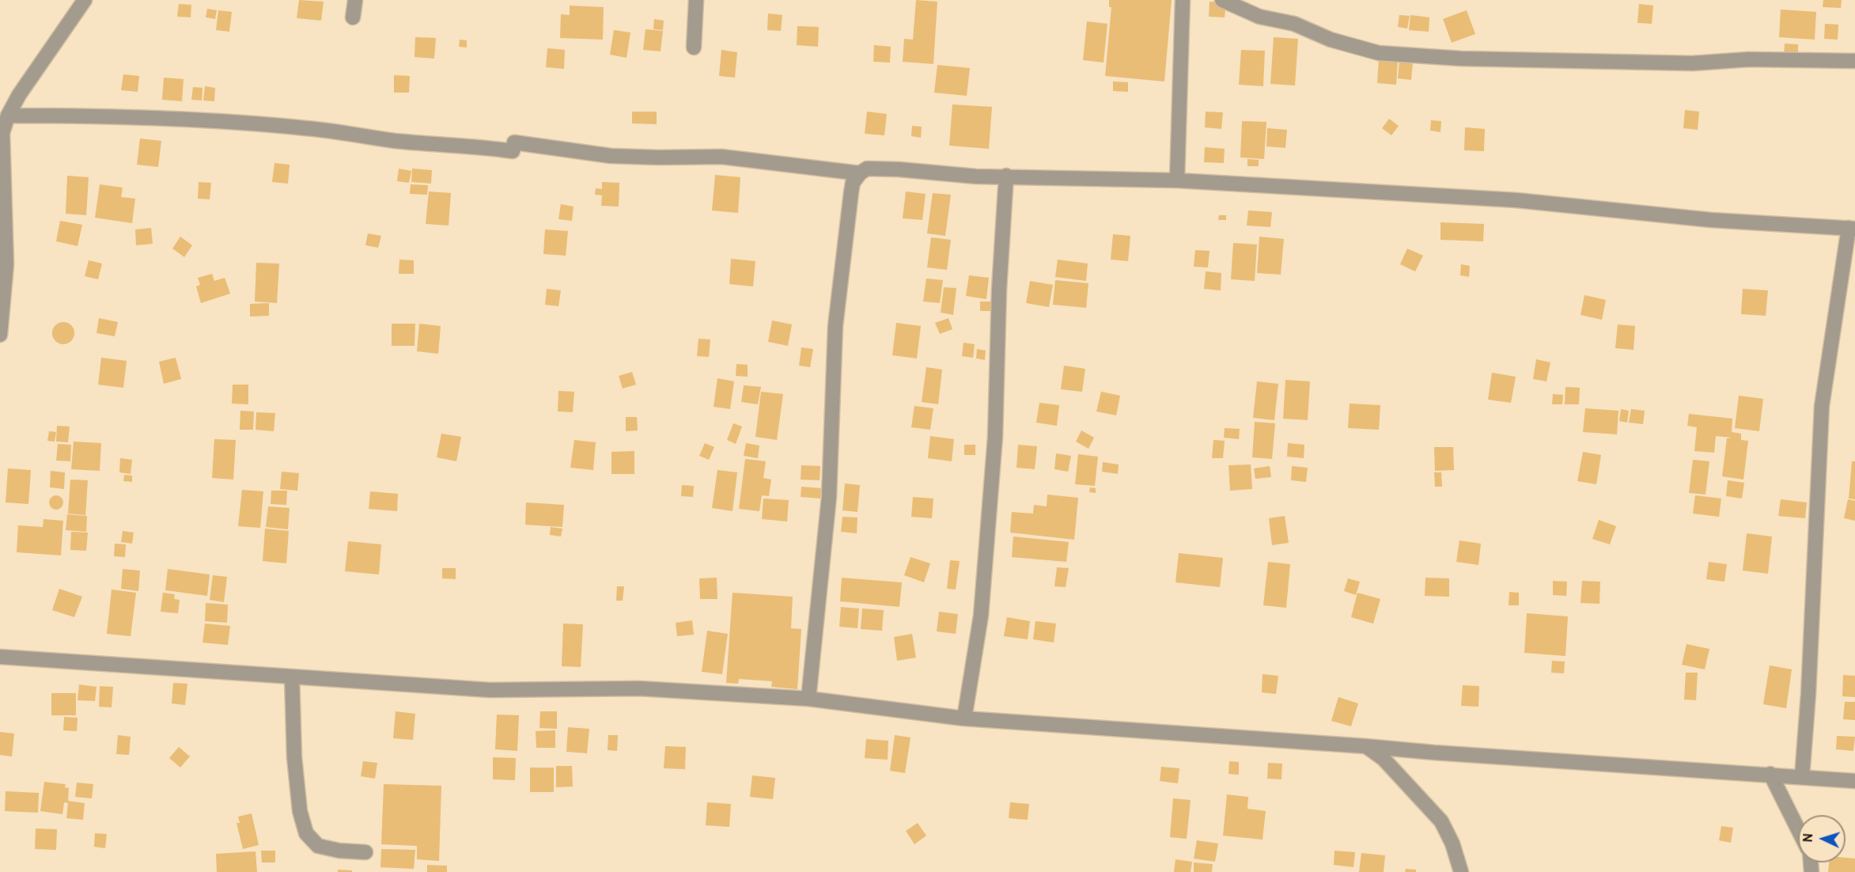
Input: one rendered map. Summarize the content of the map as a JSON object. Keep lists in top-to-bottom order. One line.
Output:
{"north":"left"}
